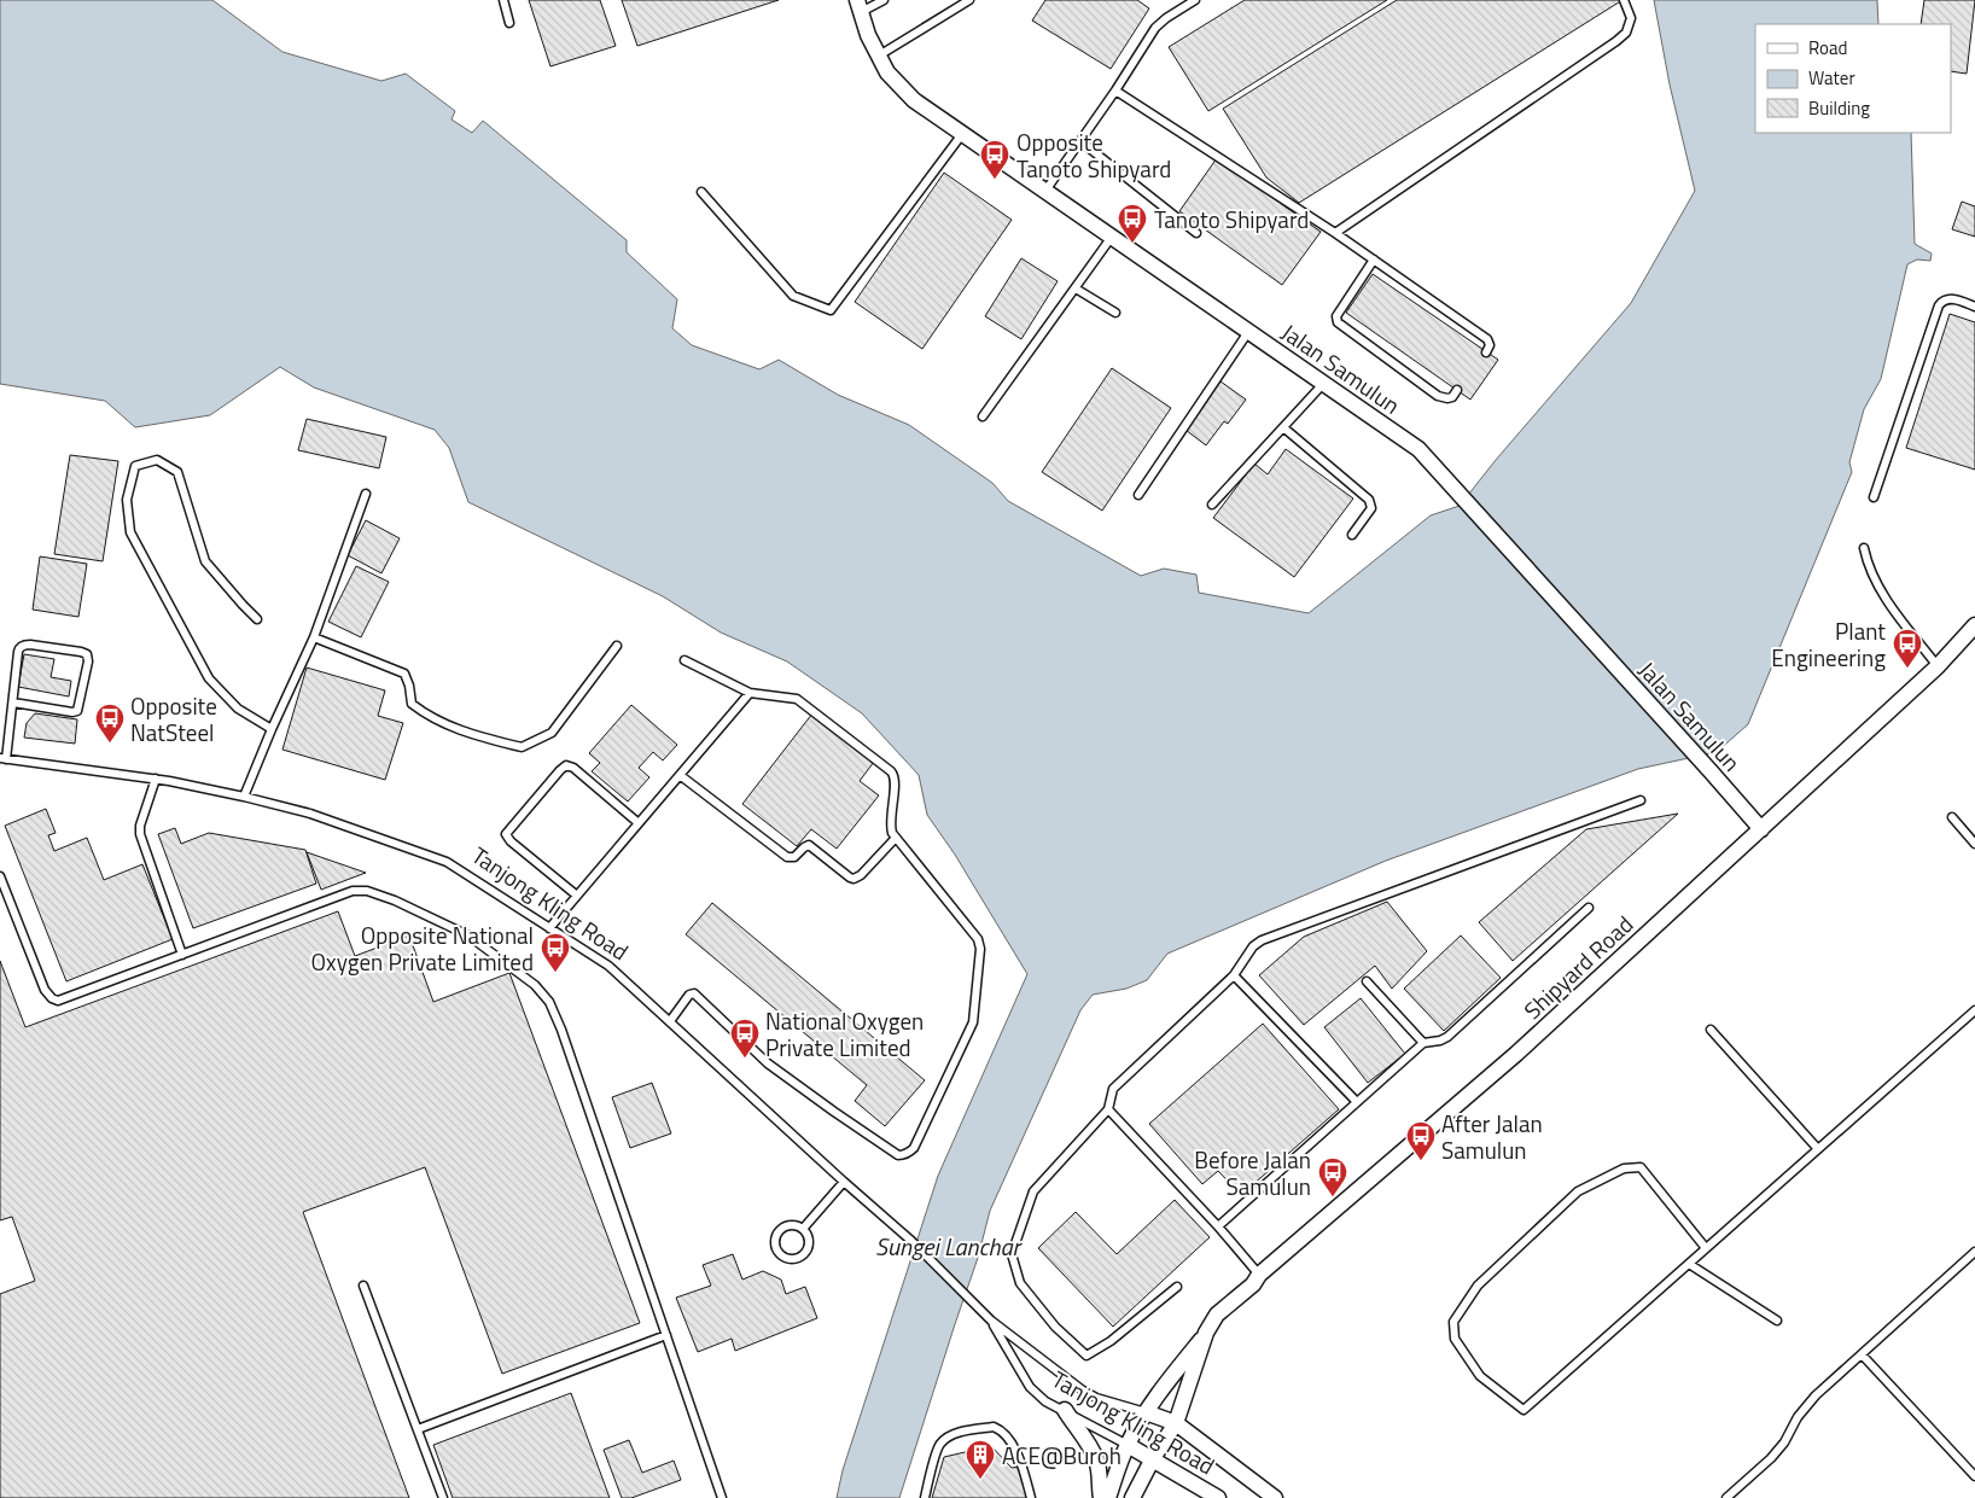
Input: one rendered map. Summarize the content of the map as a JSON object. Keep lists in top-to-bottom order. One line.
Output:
{"streets":{"street":["Jalan Samulun","Tanjong Kling Road","Shipyard Road"]},"crossings":[["Jalan Samulun","Shipyard Road"],["Tanjong Kling Road","Shipyard Road"]],"water":["Sungei Lanchar"],"places":{"bus stop":["Opposite Tanoto Shipyard","Tanoto Shipyard","Plant Engineering","Opposite NatSteel","Opposite National Oxygen Private Limited","National Oxygen Private Limited","After Jalan Samulun","Before Jalan Samulun"],"building":["ACE@Buroh"]},"legend":["Road","Water","Building"]}
